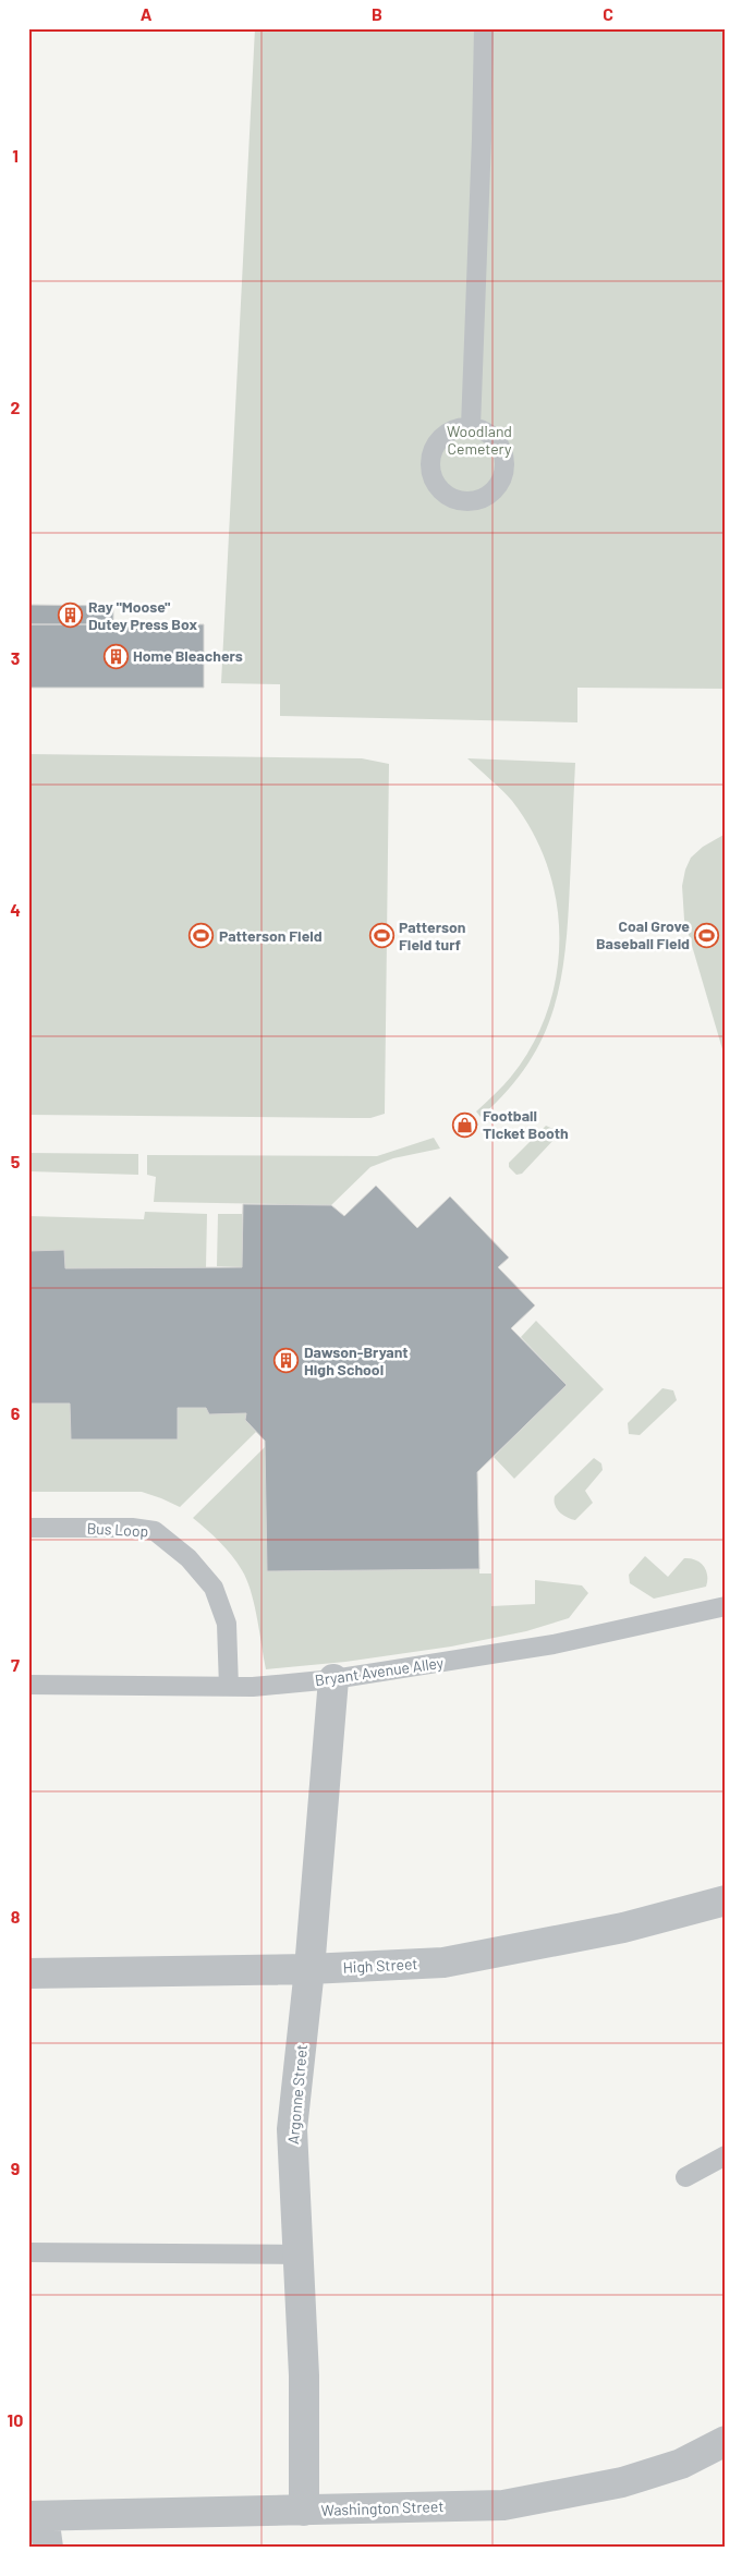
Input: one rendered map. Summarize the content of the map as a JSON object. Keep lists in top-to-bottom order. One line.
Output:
{"streets":{"street":["High Street","Argonne Street","Washington Street"],"lane":["Bus Loop","Bryant Avenue Alley"]},"crossings":[["Bus Loop","Bryant Avenue Alley"],["Bryant Avenue Alley","Argonne Street"],["High Street","Argonne Street"],["Argonne Street","Washington Street"]],"parks":["Woodland Cemetery"],"places":{"building":["Ray \"Moose\" Dutey Press Box","Home Bleachers","Dawson-Bryant High School"],"sports":["Coal Grove Baseball Field","Patterson Field","Patterson Field turf"],"shop":["Football Ticket Booth"]},"grid":{"columns":["A","B","C"],"rows":["1","2","3","4","5","6","7","8","9","10"]}}
